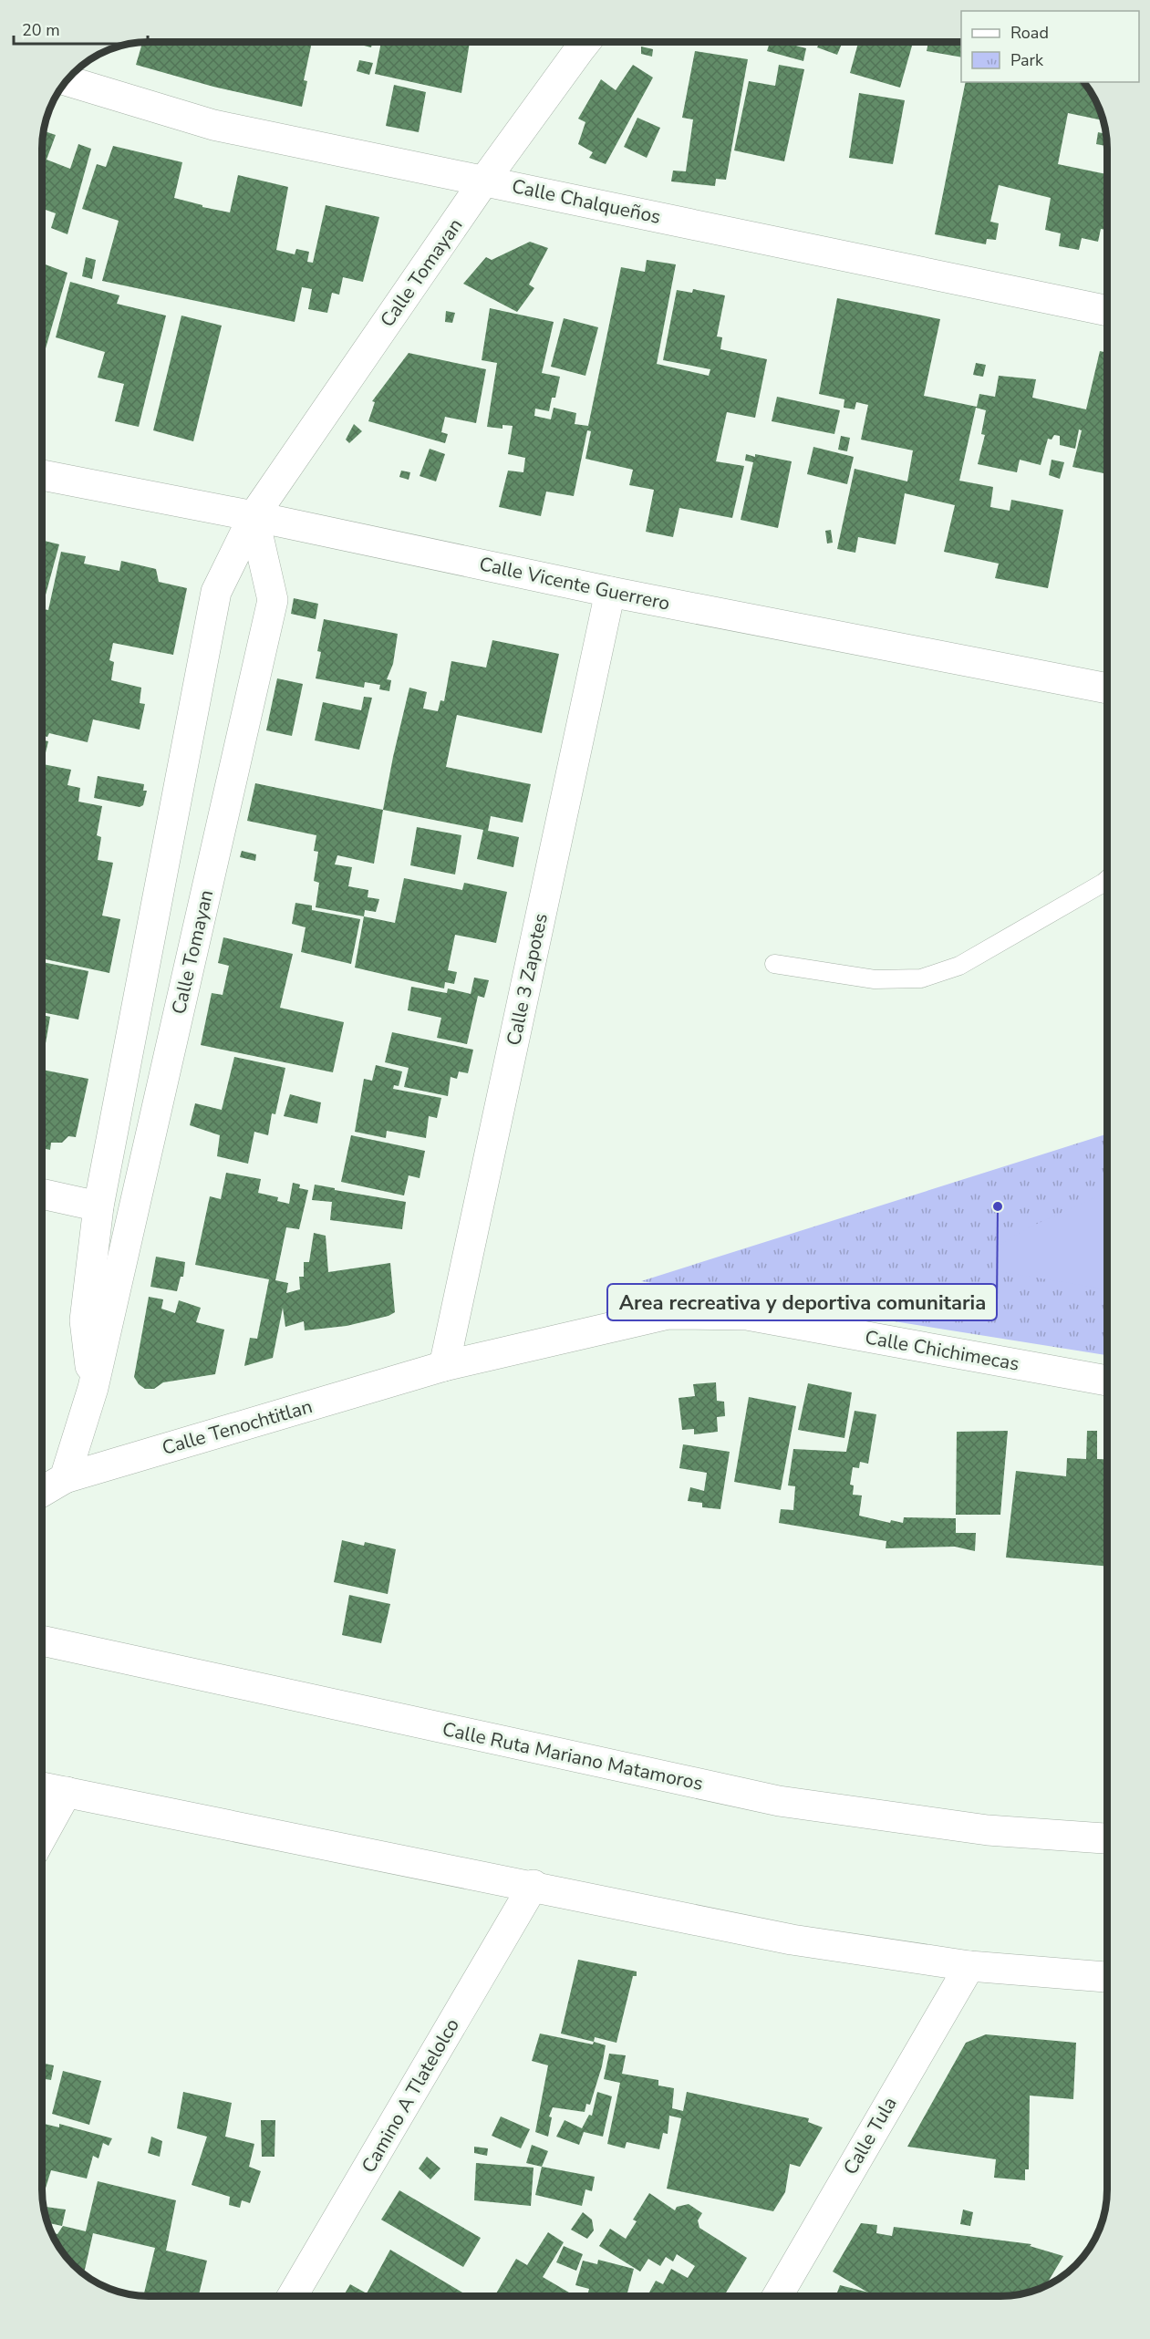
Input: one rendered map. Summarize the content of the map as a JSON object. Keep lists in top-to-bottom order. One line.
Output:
{"streets":{"street":["Calle Chalqueños","Calle Tomayan","Calle Vicente Guerrero","Calle 3 Zapotes","Calle Chichimecas","Calle Tenochtitlan","Calle Ruta Mariano Matamoros","Camino A Tlatelolco","Calle Tula"]},"crossings":[["Calle Chalqueños","Calle Tomayan"],["Calle Tomayan","Calle Vicente Guerrero"],["Calle Tomayan","Calle Tenochtitlan"],["Calle Vicente Guerrero","Calle 3 Zapotes"],["Calle 3 Zapotes","Calle Chichimecas"],["Calle 3 Zapotes","Calle Tenochtitlan"],["Calle Chichimecas","Calle Tenochtitlan"]],"places":["Area recreativa y deportiva comunitaria"],"legend":["Road","Park"],"scale_bar":"20 m"}
